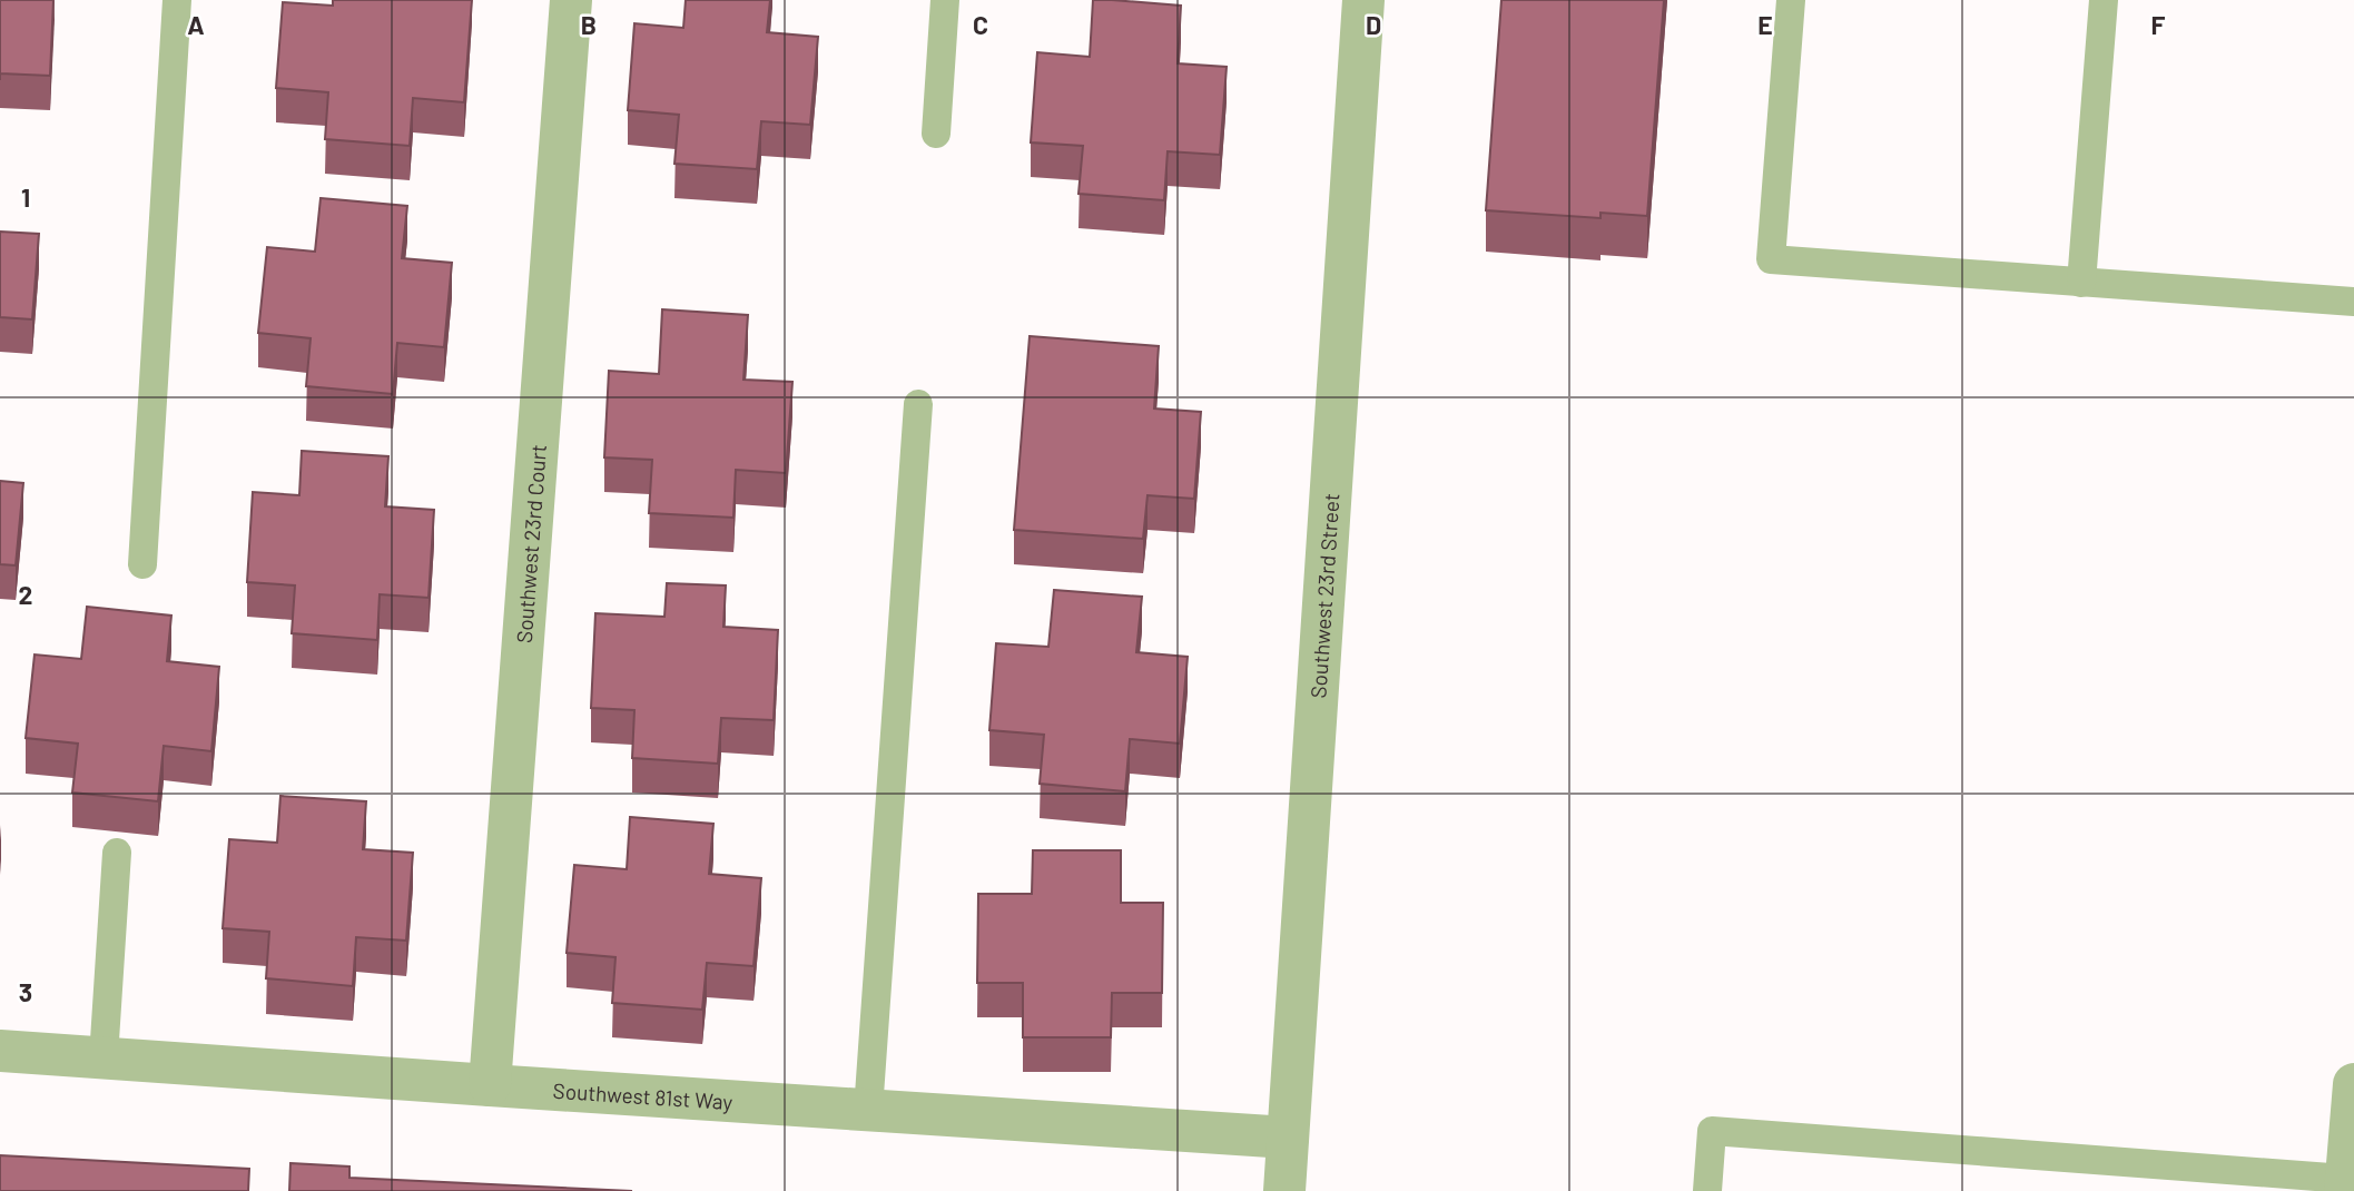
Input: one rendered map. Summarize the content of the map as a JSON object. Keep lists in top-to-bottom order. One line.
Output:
{"streets":{"street":["Southwest 23rd Court","Southwest 23rd Street","Southwest 81st Way"]},"crossings":[["Southwest 23rd Court","Southwest 81st Way"],["Southwest 23rd Street","Southwest 81st Way"]],"grid":{"columns":["A","B","C","D","E","F"],"rows":["1","2","3"]}}
